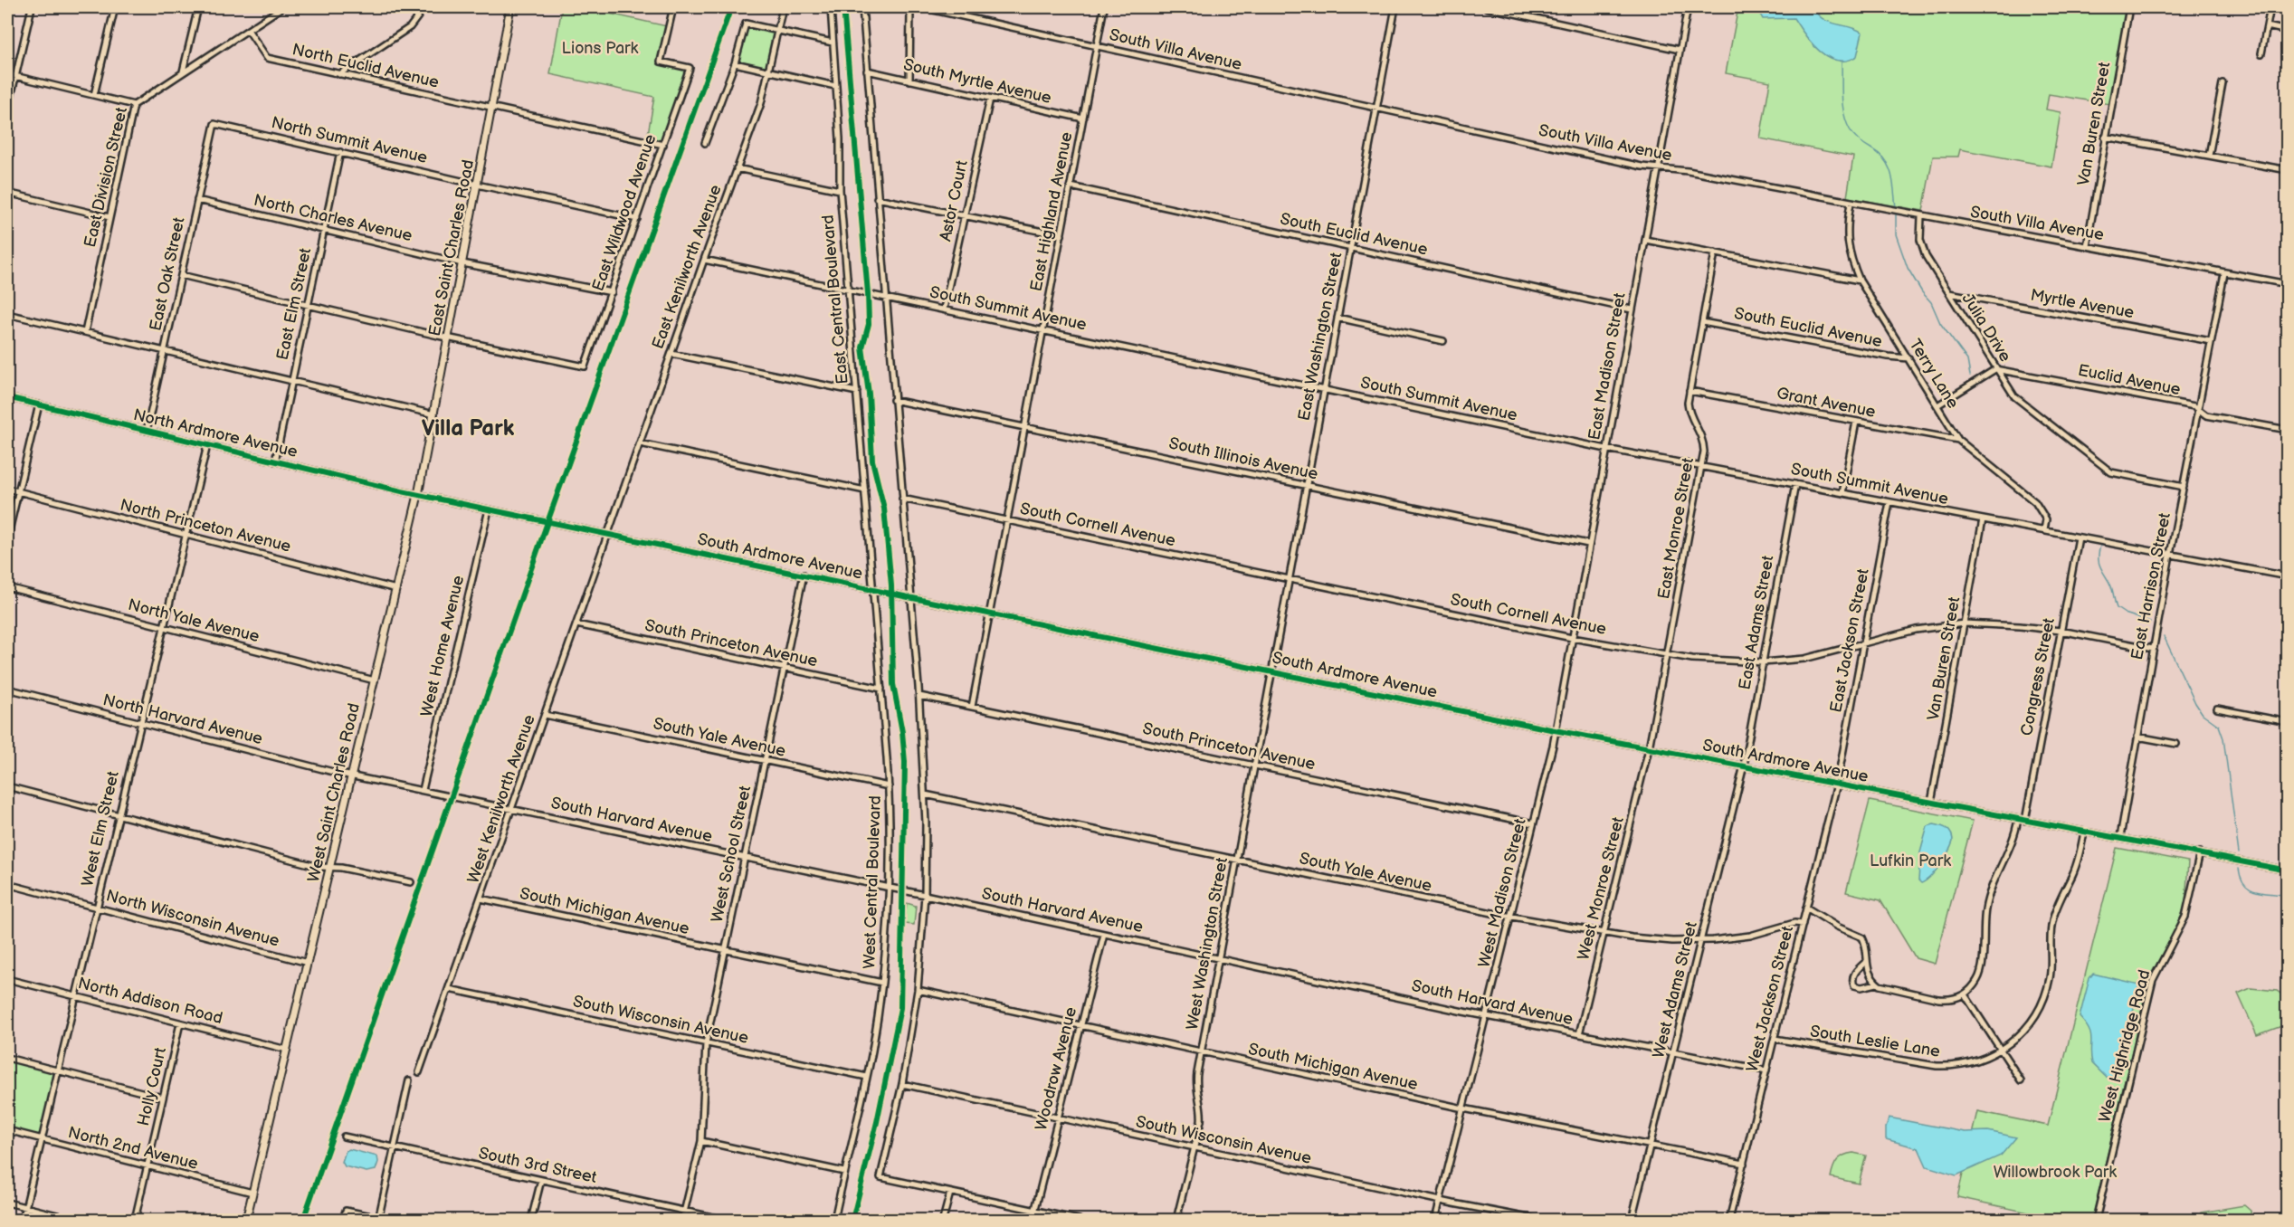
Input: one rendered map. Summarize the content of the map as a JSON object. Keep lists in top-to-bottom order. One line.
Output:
{"streets":{"main road":["East Saint Charles Road","West Saint Charles Road"],"street":["South Villa Avenue","North Euclid Avenue","South Myrtle Avenue","Van Buren Street","North Summit Avenue","East Division Street","Astor Court","East Highland Avenue","East Wildwood Avenue","North Charles Avenue","South Euclid Avenue","East Kenilworth Avenue","East Oak Street","East Central Boulevard","East Elm Street","Myrtle Avenue","South Summit Avenue","Julia Drive","East Washington Street","East Madison Street","Terry Lane","Euclid Avenue","Grant Avenue","North Ardmore Avenue","South Illinois Avenue","South Cornell Avenue","North Princeton Avenue","East Monroe Street","South Ardmore Avenue","East Harrison Street","North Yale Avenue","East Adams Street","East Jackson Street","South Princeton Avenue","West Home Avenue","Congress Street","North Harvard Avenue","South Yale Avenue","West Kenilworth Avenue","South Harvard Avenue","West Elm Street","West School Street","West Central Boulevard","West Monroe Street","West Madison Street","South Michigan Avenue","North Wisconsin Avenue","West Washington Street","West Adams Street","West Jackson Street","North Addison Road","South Wisconsin Avenue","South Leslie Lane","West Highridge Road","Woodrow Avenue","Holly Court","North 2nd Avenue","South 3rd Street"]},"crossings":[["South Villa Avenue","Van Buren Street"],["South Villa Avenue","East Highland Avenue"],["South Villa Avenue","Julia Drive"],["South Villa Avenue","East Washington Street"],["South Villa Avenue","East Madison Street"],["South Villa Avenue","Terry Lane"],["South Villa Avenue","East Harrison Street"],["North Euclid Avenue","East Division Street"],["North Euclid Avenue","East Saint Charles Road"],["South Myrtle Avenue","Astor Court"],["South Myrtle Avenue","East Highland Avenue"],["Van Buren Street","South Summit Avenue"],["Van Buren Street","South Cornell Avenue"],["Van Buren Street","South Ardmore Avenue"],["North Summit Avenue","East Saint Charles Road"],["North Summit Avenue","East Oak Street"],["North Summit Avenue","East Elm Street"],["Astor Court","South Summit Avenue"],["East Highland Avenue","South Euclid Avenue"],["East Highland Avenue","South Summit Avenue"],["East Highland Avenue","South Illinois Avenue"],["East Highland Avenue","South Cornell Avenue"],["East Highland Avenue","South Ardmore Avenue"],["East Highland Avenue","South Princeton Avenue"],["East Wildwood Avenue","North Charles Avenue"],["East Wildwood Avenue","East Saint Charles Road"],["North Charles Avenue","East Saint Charles Road"],["North Charles Avenue","East Oak Street"],["North Charles Avenue","East Elm Street"],["South Euclid Avenue","East Washington Street"],["South Euclid Avenue","East Madison Street"],["South Euclid Avenue","Terry Lane"],["South Euclid Avenue","East Monroe Street"],["East Saint Charles Road","North Ardmore Avenue"],["East Saint Charles Road","South Ardmore Avenue"],["East Saint Charles Road","West Saint Charles Road"],["East Kenilworth Avenue","South Summit Avenue"],["East Kenilworth Avenue","South Ardmore Avenue"],["East Kenilworth Avenue","West Kenilworth Avenue"],["East Oak Street","North Ardmore Avenue"],["East Central Boulevard","South Summit Avenue"],["East Central Boulevard","South Ardmore Avenue"],["East Central Boulevard","West Central Boulevard"],["East Elm Street","North Ardmore Avenue"],["Myrtle Avenue","Julia Drive"],["Myrtle Avenue","East Harrison Street"],["South Summit Avenue","East Washington Street"],["South Summit Avenue","East Madison Street"],["South Summit Avenue","Terry Lane"],["South Summit Avenue","East Monroe Street"],["South Summit Avenue","East Harrison Street"],["South Summit Avenue","East Adams Street"],["South Summit Avenue","East Jackson Street"],["South Summit Avenue","Congress Street"],["Julia Drive","Euclid Avenue"],["Julia Drive","East Harrison Street"],["East Washington Street","South Illinois Avenue"],["East Washington Street","South Cornell Avenue"],["East Washington Street","South Ardmore Avenue"],["East Washington Street","West Washington Street"],["East Madison Street","South Illinois Avenue"],["East Madison Street","South Cornell Avenue"],["East Madison Street","South Ardmore Avenue"],["East Madison Street","West Madison Street"],["Terry Lane","Grant Avenue"],["Euclid Avenue","East Harrison Street"],["Grant Avenue","East Monroe Street"],["North Ardmore Avenue","South Ardmore Avenue"],["North Ardmore Avenue","West Saint Charles Road"],["North Ardmore Avenue","West Elm Street"],["South Cornell Avenue","East Monroe Street"],["South Cornell Avenue","East Harrison Street"],["South Cornell Avenue","East Adams Street"],["South Cornell Avenue","East Jackson Street"],["South Cornell Avenue","Congress Street"],["North Princeton Avenue","West Saint Charles Road"],["North Princeton Avenue","West Elm Street"],["East Monroe Street","South Ardmore Avenue"],["East Monroe Street","West Monroe Street"],["South Ardmore Avenue","East Harrison Street"],["South Ardmore Avenue","East Adams Street"],["South Ardmore Avenue","East Jackson Street"],["South Ardmore Avenue","West Home Avenue"],["South Ardmore Avenue","Congress Street"],["South Ardmore Avenue","West Saint Charles Road"],["South Ardmore Avenue","West Kenilworth Avenue"],["South Ardmore Avenue","West School Street"],["South Ardmore Avenue","West Central Boulevard"],["South Ardmore Avenue","West Monroe Street"],["South Ardmore Avenue","West Madison Street"],["South Ardmore Avenue","West Washington Street"],["South Ardmore Avenue","West Adams Street"],["South Ardmore Avenue","West Jackson Street"],["South Ardmore Avenue","West Highridge Road"],["North Yale Avenue","West Saint Charles Road"],["North Yale Avenue","West Elm Street"],["East Adams Street","West Adams Street"],["East Jackson Street","West Jackson Street"],["South Princeton Avenue","West Kenilworth Avenue"],["South Princeton Avenue","West School Street"],["South Princeton Avenue","West Central Boulevard"],["South Princeton Avenue","West Madison Street"],["South Princeton Avenue","West Washington Street"],["West Home Avenue","South Harvard Avenue"],["North Harvard Avenue","West Saint Charles Road"],["North Harvard Avenue","South Harvard Avenue"],["North Harvard Avenue","West Elm Street"],["South Yale Avenue","West Kenilworth Avenue"],["South Yale Avenue","West School Street"],["South Yale Avenue","West Central Boulevard"],["South Yale Avenue","West Monroe Street"],["South Yale Avenue","West Madison Street"],["South Yale Avenue","West Washington Street"],["South Yale Avenue","West Adams Street"],["South Yale Avenue","West Jackson Street"],["West Saint Charles Road","South Harvard Avenue"],["West Saint Charles Road","North Wisconsin Avenue"],["West Saint Charles Road","North Addison Road"],["West Saint Charles Road","North 2nd Avenue"],["West Kenilworth Avenue","South Harvard Avenue"],["West Kenilworth Avenue","South Michigan Avenue"],["West Kenilworth Avenue","South Wisconsin Avenue"],["South Harvard Avenue","West School Street"],["South Harvard Avenue","West Central Boulevard"],["South Harvard Avenue","West Monroe Street"],["South Harvard Avenue","West Madison Street"],["South Harvard Avenue","West Washington Street"],["South Harvard Avenue","West Adams Street"],["South Harvard Avenue","West Jackson Street"],["South Harvard Avenue","Woodrow Avenue"],["West Elm Street","North Wisconsin Avenue"],["West Elm Street","North Addison Road"],["West Elm Street","North 2nd Avenue"],["West School Street","South Michigan Avenue"],["West School Street","South Wisconsin Avenue"],["West School Street","South 3rd Street"],["West Central Boulevard","South Michigan Avenue"],["West Central Boulevard","South Wisconsin Avenue"],["West Madison Street","South Michigan Avenue"],["West Madison Street","South Wisconsin Avenue"],["South Michigan Avenue","West Washington Street"],["South Michigan Avenue","West Adams Street"],["South Michigan Avenue","West Jackson Street"],["South Michigan Avenue","Woodrow Avenue"],["West Washington Street","South Wisconsin Avenue"],["West Jackson Street","South Leslie Lane"],["North Addison Road","Holly Court"],["South Wisconsin Avenue","Woodrow Avenue"],["Holly Court","North 2nd Avenue"]],"districts":["Villa Park"],"parks":["Lions Park","Lufkin Park","Willowbrook Park"]}
